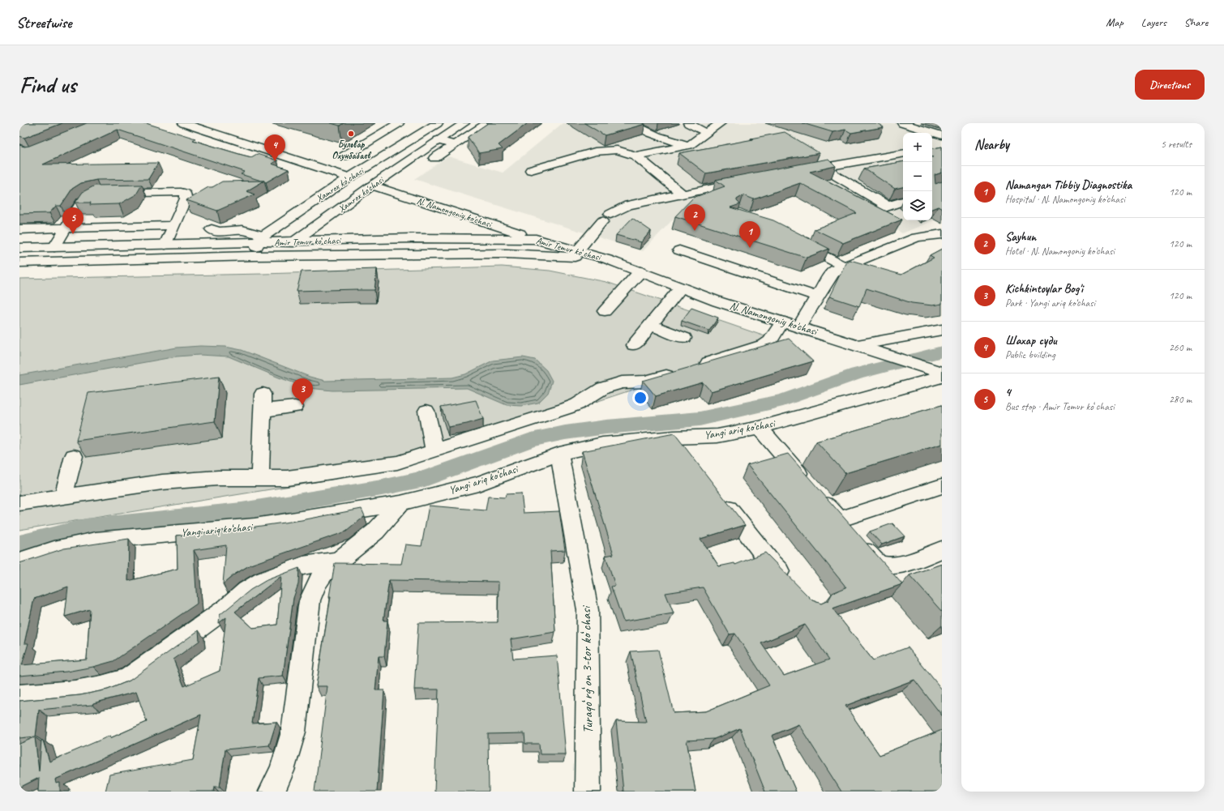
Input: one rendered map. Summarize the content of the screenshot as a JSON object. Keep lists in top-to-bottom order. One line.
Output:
{"streets":{"main road":["Xamrox koʻchasi","Xamrox ko'chasi","N. Namongoniy ko'chasi","Amir Temur koʻchasi","Yangi ariq ko‘chasi","Turaqoʻrgʻon 3-tor koʻchasi"]},"crossings":[["Xamrox koʻchasi","Amir Temur koʻchasi"],["Xamrox ko'chasi","N. Namongoniy ko'chasi"],["Xamrox ko'chasi","Amir Temur koʻchasi"],["N. Namongoniy ko'chasi","Amir Temur koʻchasi"],["Yangi ariq ko‘chasi","Turaqoʻrgʻon 3-tor koʻchasi"]],"places":["Бульвар Охунбабаев"],"page":{"header":"Streetwise","nav":["Map","Layers","Share"],"buttons":"Directions","title":"Find us","heading":["Nearby","5 results"],"map_buttons":["+","−"],"pins":["4","2","5","1","3"],"list":[{"mark":"1","name":"Namangan Tibbiy Diagnostika","note":"Hospital · N. Namongoniy ko'chasi","value":"120 m"},{"mark":"2","name":"Sayhun","note":"Hotel · N. Namongoniy ko'chasi","value":"120 m"},{"mark":"3","name":"Kichkintoylar Bog'i","note":"Park · Yangi ariq ko‘chasi","value":"120 m"},{"mark":"4","name":"Шахар суди","note":"Public building","value":"260 m"},{"mark":"5","name":"4","note":"Bus stop · Amir Temur koʻchasi","value":"280 m"}]}}
